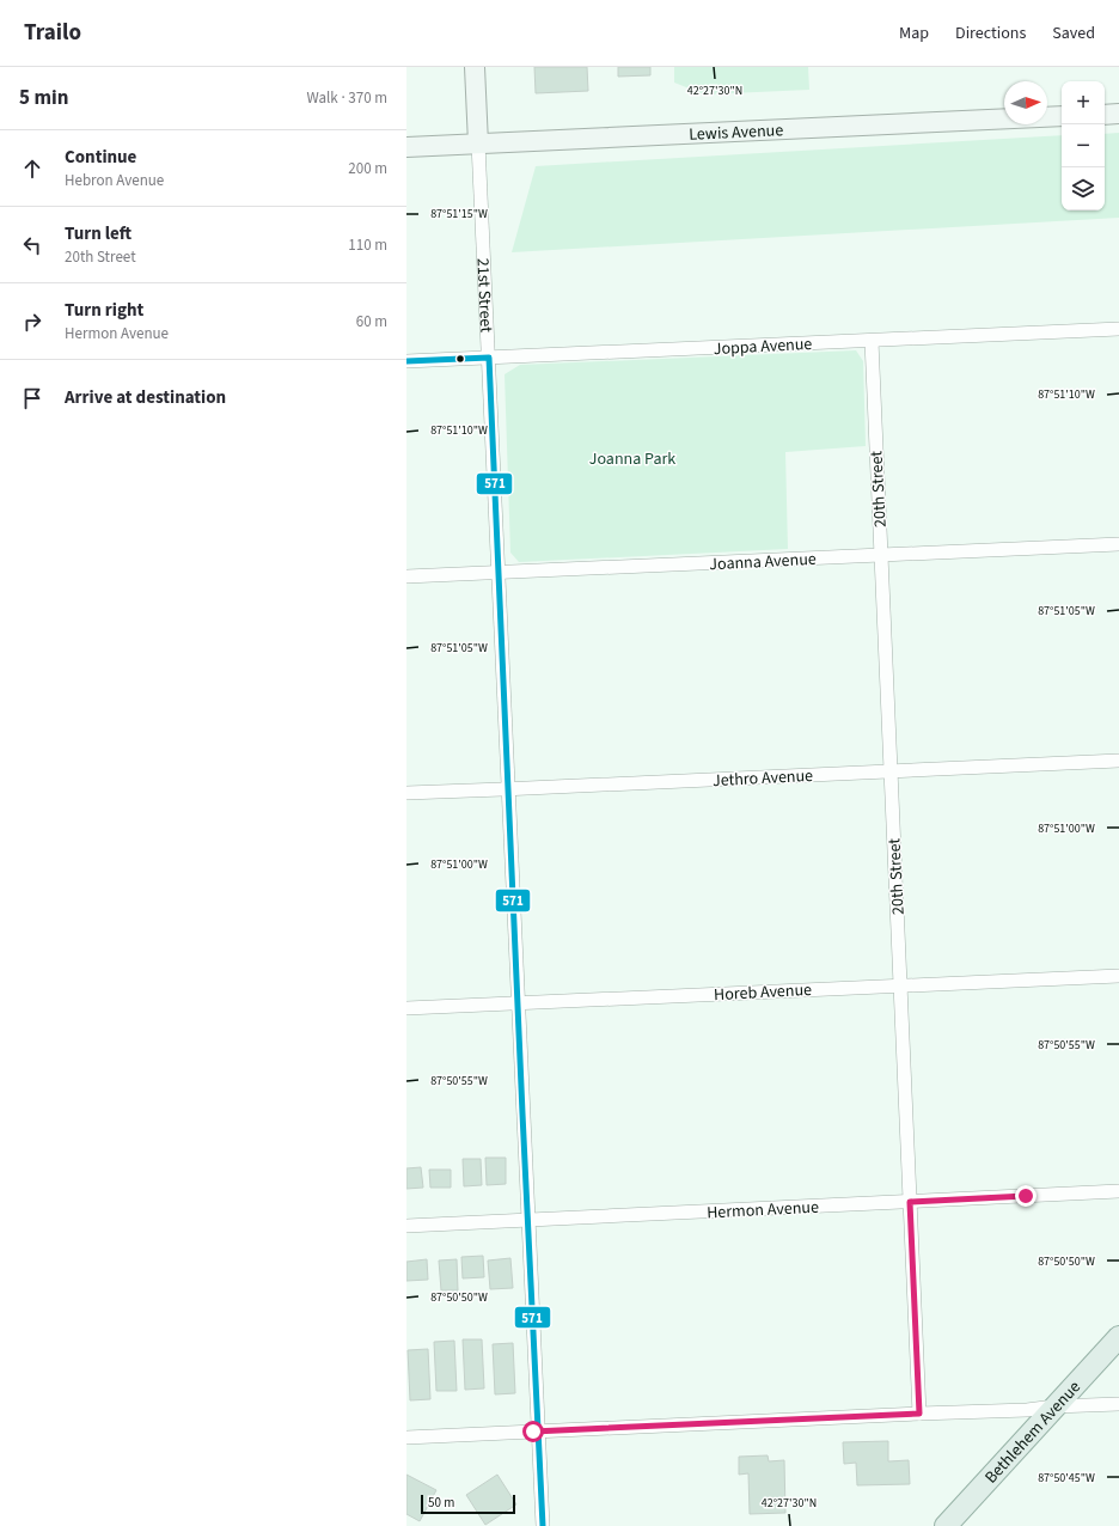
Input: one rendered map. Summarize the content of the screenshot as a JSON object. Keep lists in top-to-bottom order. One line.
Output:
{"streets":{"main road":["Lewis Avenue","21st Street","Bethlehem Avenue"],"street":["Joppa Avenue","20th Street","Joanna Avenue","Jethro Avenue","Horeb Avenue","Hermon Avenue"]},"crossings":[["Lewis Avenue","21st Street"],["21st Street","Joppa Avenue"],["21st Street","Joanna Avenue"],["21st Street","Jethro Avenue"],["21st Street","Horeb Avenue"],["21st Street","Hermon Avenue"],["Joppa Avenue","20th Street"],["20th Street","Joanna Avenue"],["20th Street","Jethro Avenue"],["20th Street","Horeb Avenue"],["20th Street","Hermon Avenue"]],"parks":["Joanna Park"],"lines":["transit line 571"],"scale_bar":"50 m","north":"right","page":{"header":"Trailo","nav":["Map","Directions","Saved"],"heading":["5 min","Walk · 370 m"],"map_buttons":["+","−"],"list":[["Continue","Hebron Avenue","200 m"],["Turn left","20th Street","110 m"],["Turn right","Hermon Avenue","60 m"],"Arrive at destination"],"scale":"50 m"},"coordinates":["42°27'30\"N","87°51'15\"W","87°51'10\"W","87°51'05\"W","87°51'00\"W","87°50'55\"W","87°50'50\"W","87°50'45\"W"]}
